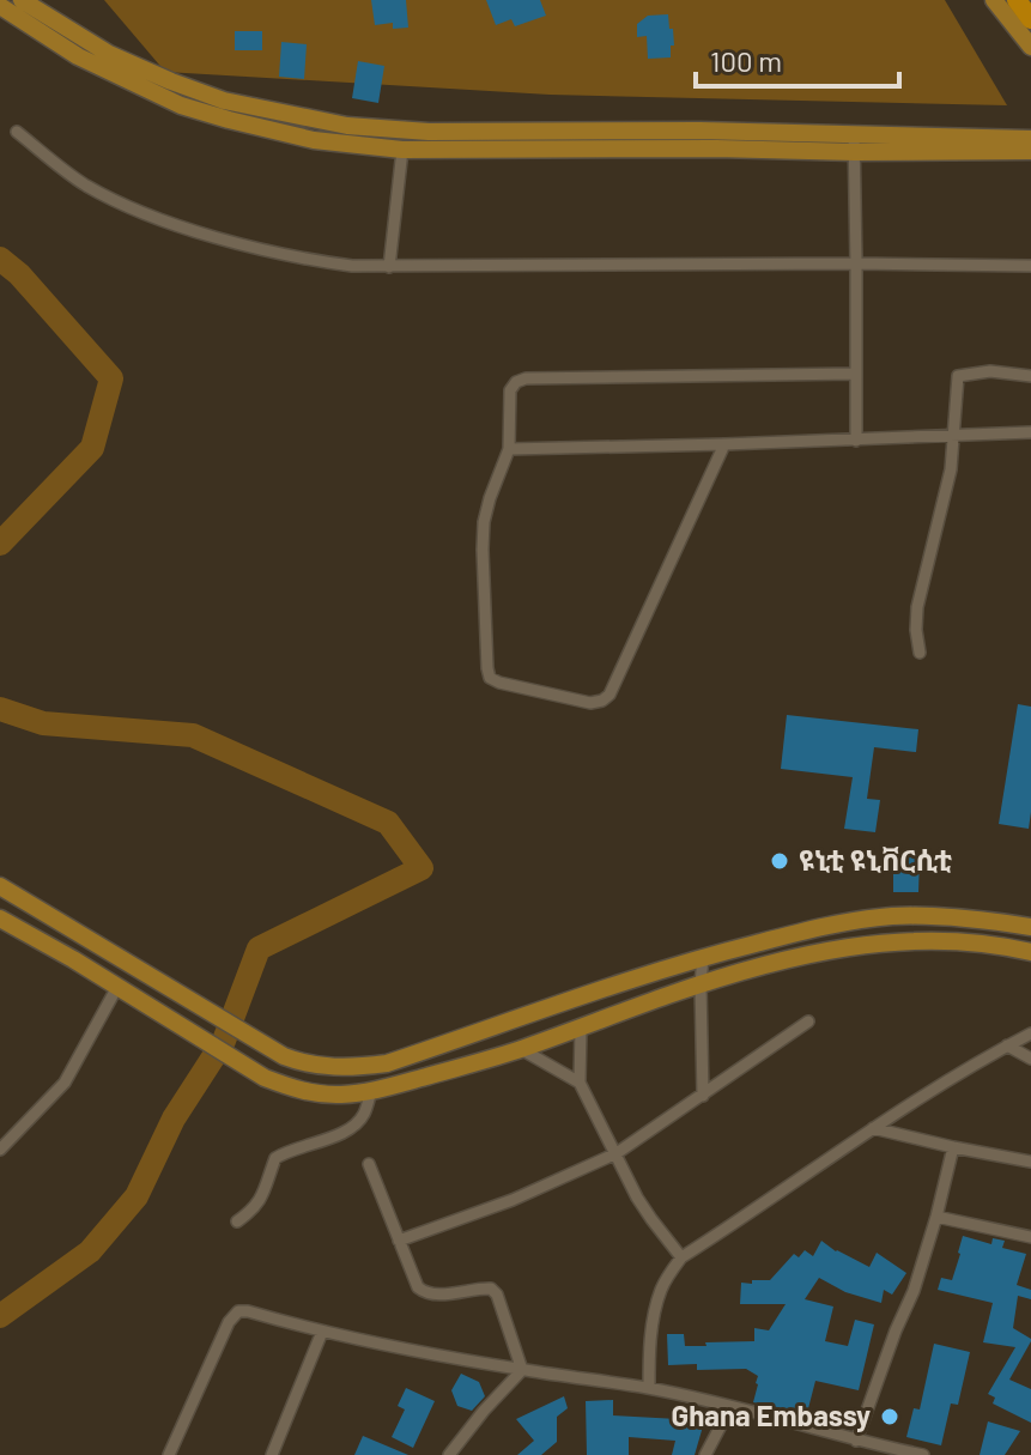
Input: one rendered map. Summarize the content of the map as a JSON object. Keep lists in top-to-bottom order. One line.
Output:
{"places":["ዩኒቲ ዩኒቨርሲቲ","Ghana Embassy"],"scale_bar":"100 m"}
